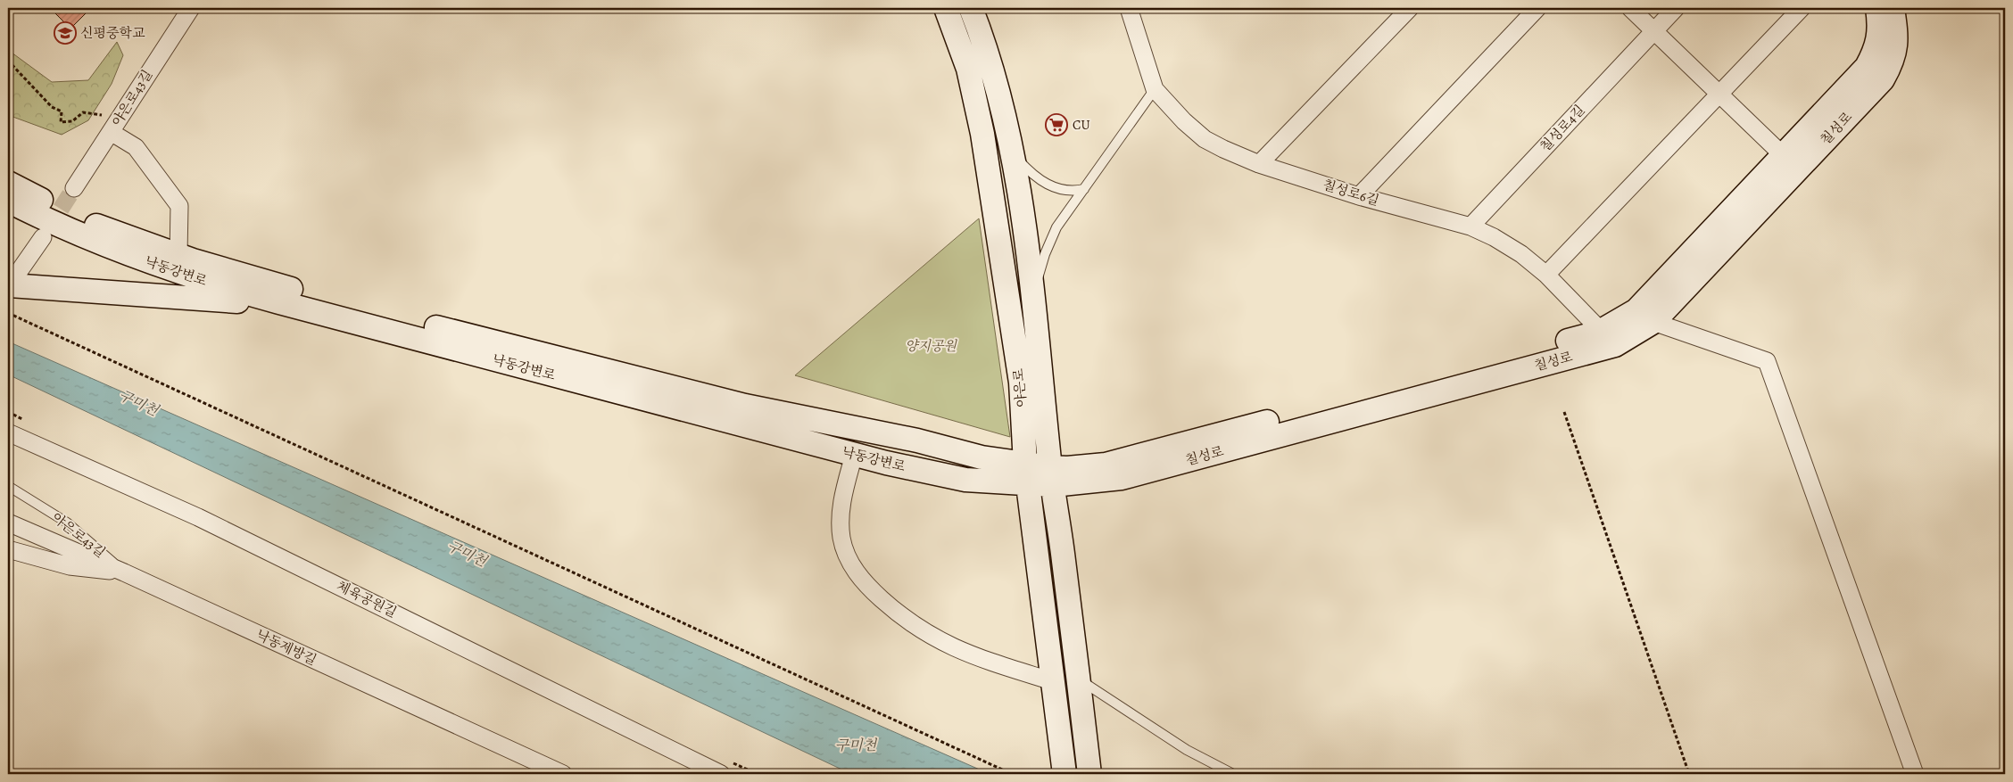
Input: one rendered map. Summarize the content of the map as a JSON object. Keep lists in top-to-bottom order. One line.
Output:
{"streets":{"main road":["칠성로","낙동강변로","야은로"],"street":["야은로43길","칠성로4길","칠성로6길","체육공원길","낙동제방길"]},"crossings":[["야은로43길","낙동제방길"],["칠성로4길","칠성로6길"],["칠성로","칠성로6길"],["칠성로","낙동강변로"],["칠성로","야은로"],["낙동강변로","야은로"]],"water":["구미천"],"parks":["양지공원"],"places":{"school or university":["신평중학교"],"supermarket":["CU"]}}
